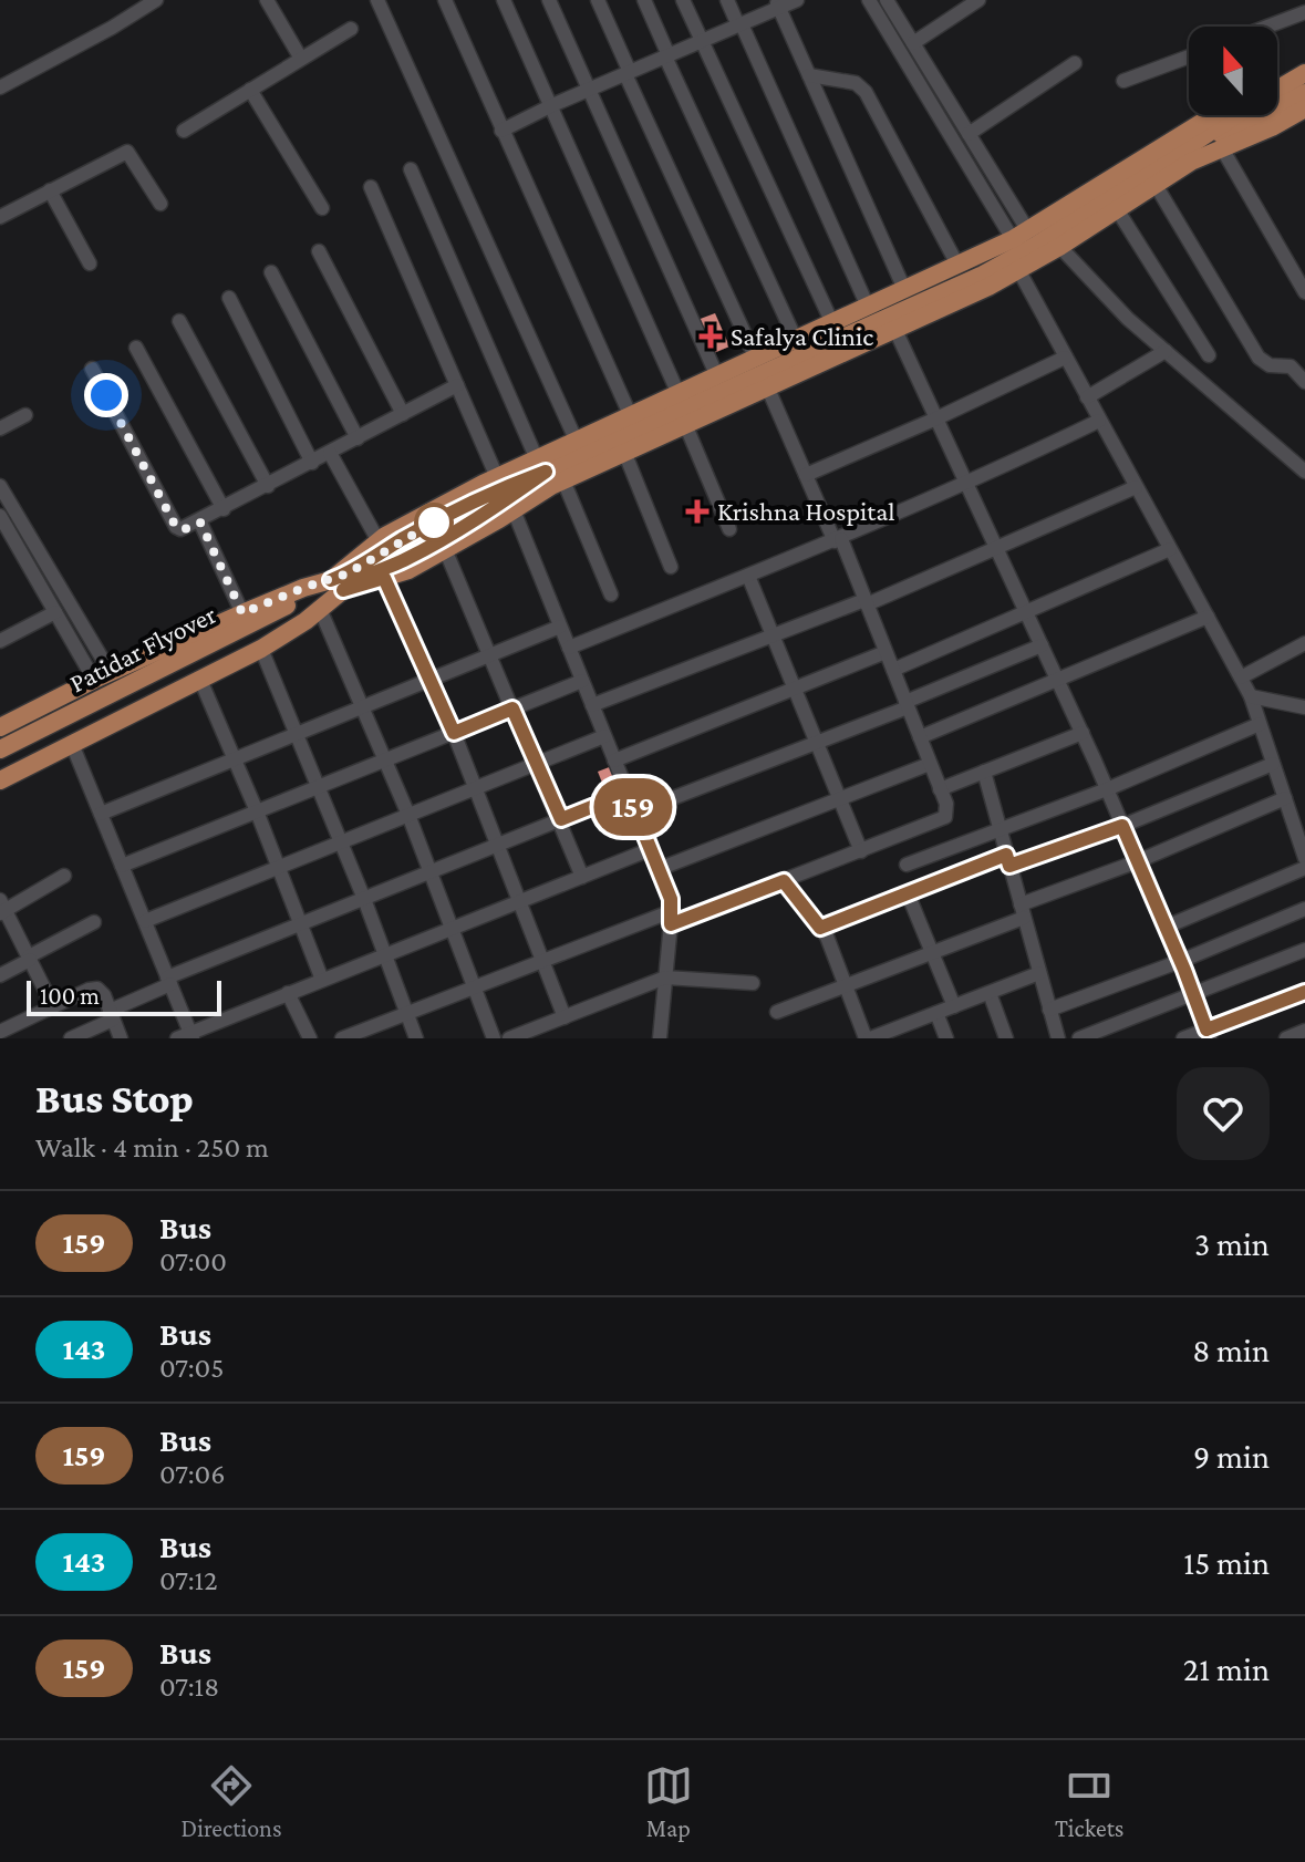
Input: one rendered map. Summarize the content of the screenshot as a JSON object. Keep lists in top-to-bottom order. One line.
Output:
{"streets":{"main road":["Patidar Flyover"]},"places":{"health":["Safalya Clinic","Krishna Hospital"]},"lines":["bus line 159"],"scale_bar":"100 m","north":"top","page":{"on_map":"159","scale":"100 m","heading":["Bus Stop","Walk · 4 min · 250 m"],"list":[{"mark":"159","name":"Bus","note":"07:00","value":"3 min"},{"mark":"143","name":"Bus","note":"07:05","value":"8 min"},{"mark":"159","name":"Bus","note":"07:06","value":"9 min"},{"mark":"143","name":"Bus","note":"07:12","value":"15 min"},{"mark":"159","name":"Bus","note":"07:18","value":"21 min"}],"tabs":["Directions","Map","Tickets"]}}
